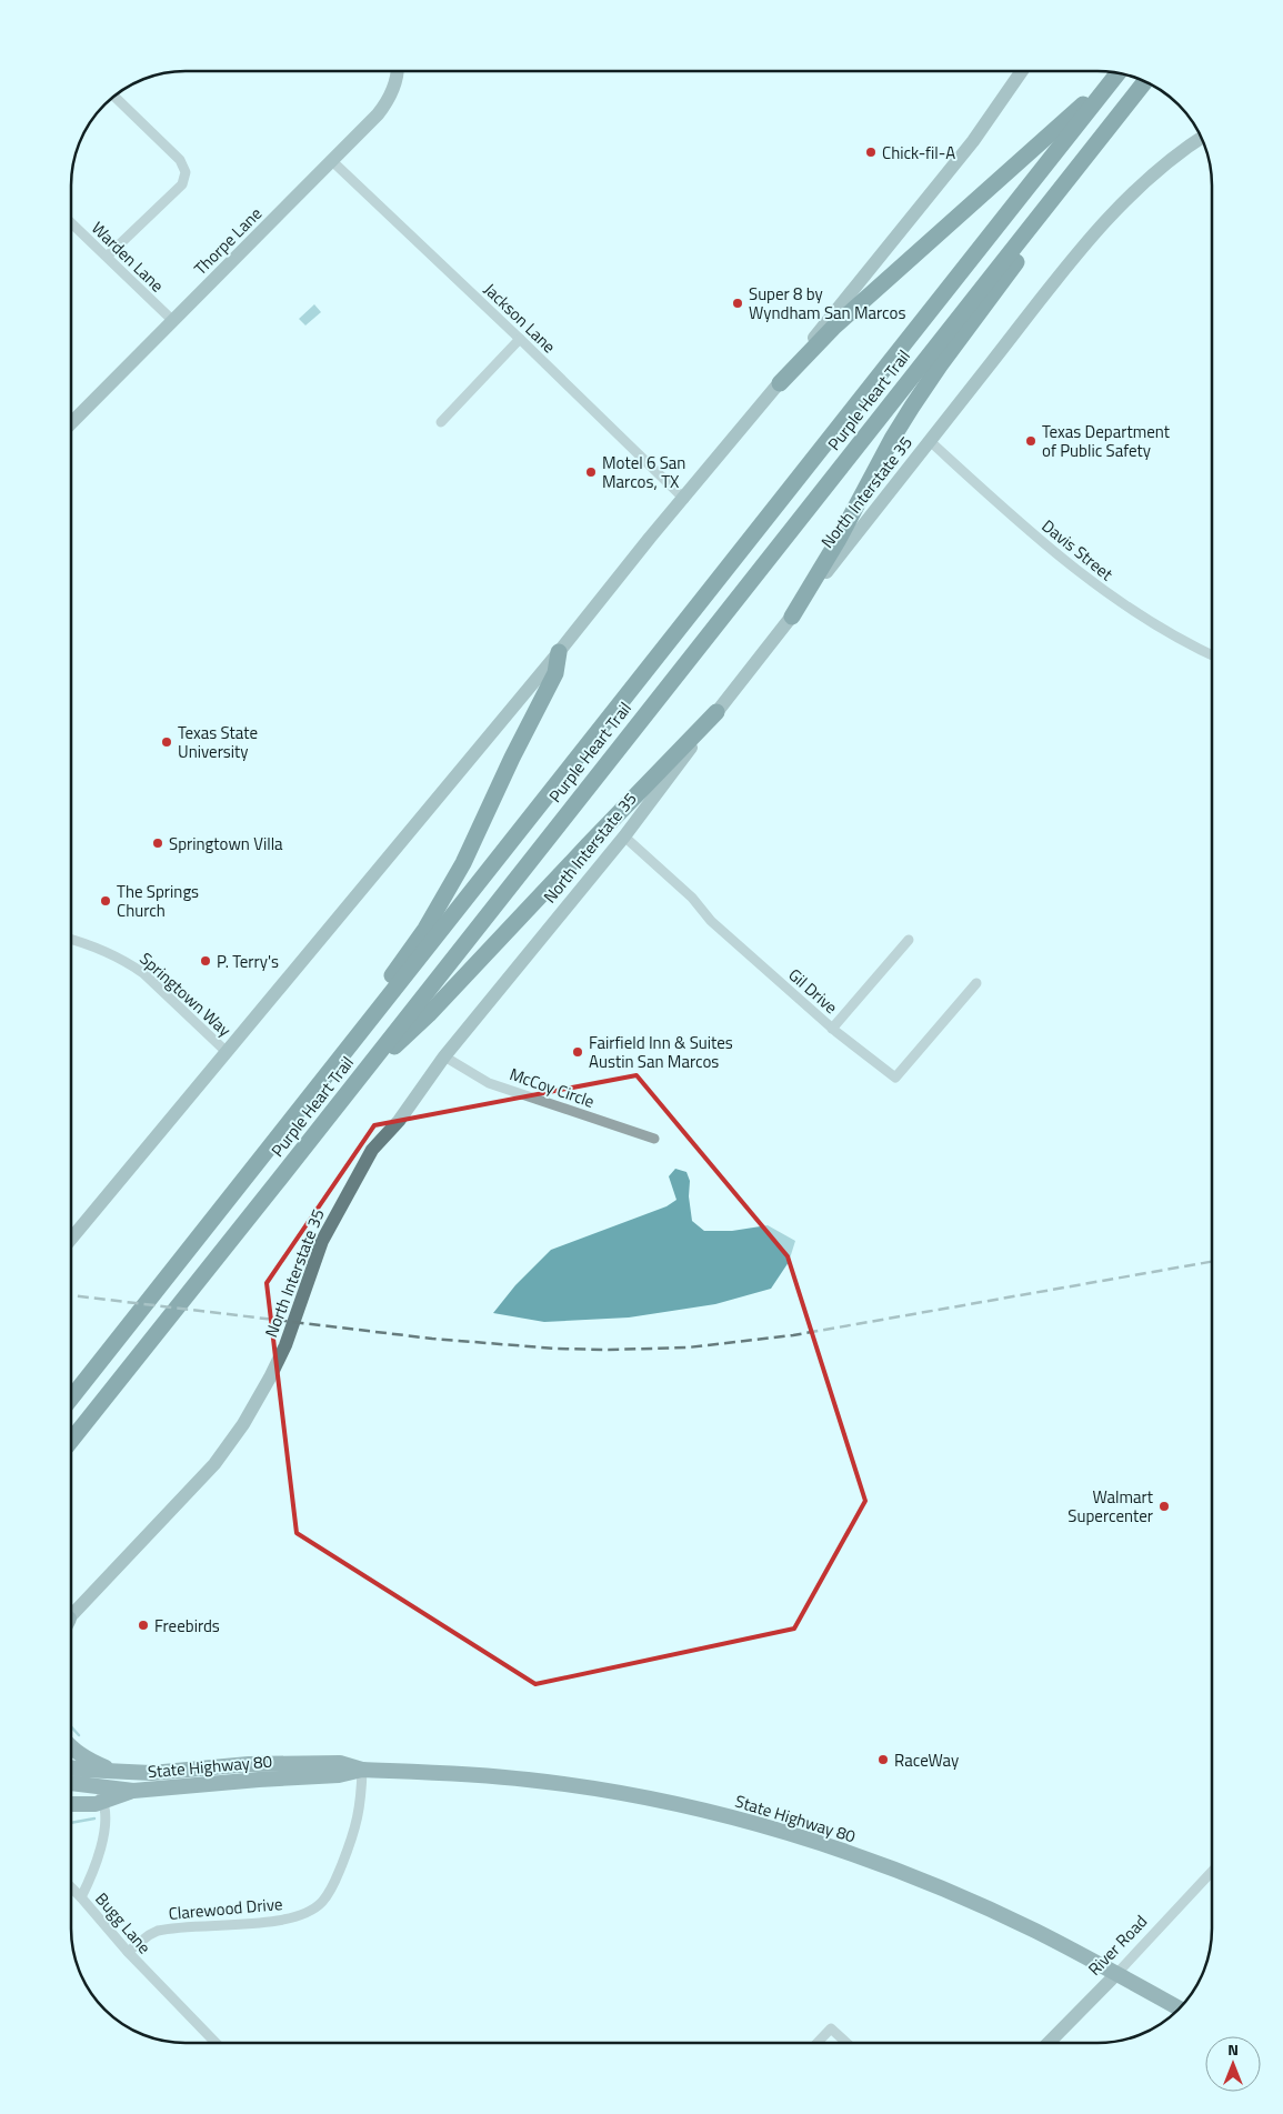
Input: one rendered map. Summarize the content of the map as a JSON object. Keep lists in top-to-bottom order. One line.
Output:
{"streets":{"highway":["Purple Heart Trail"],"main road":["Thorpe Lane","North Interstate 35","State Highway 80","River Road"],"street":["Warden Lane","Jackson Lane","Davis Street","Gil Drive","Springtown Way","McCoy Circle","Clarewood Drive","Bugg Lane"]},"crossings":[["Thorpe Lane","Warden Lane"],["Thorpe Lane","Jackson Lane"],["North Interstate 35","Davis Street"],["North Interstate 35","Gil Drive"],["North Interstate 35","McCoy Circle"],["State Highway 80","Clarewood Drive"],["State Highway 80","Bugg Lane"],["State Highway 80","River Road"],["Clarewood Drive","Bugg Lane"]],"places":["Chick-fil-A","Super 8 by Wyndham San Marcos","Texas Department of Public Safety","Motel 6 San Marcos, TX","Texas State University","Springtown Villa","The Springs Church","P. Terry's","Fairfield Inn & Suites Austin San Marcos","Walmart Supercenter","Freebirds","RaceWay"],"north":"top"}
